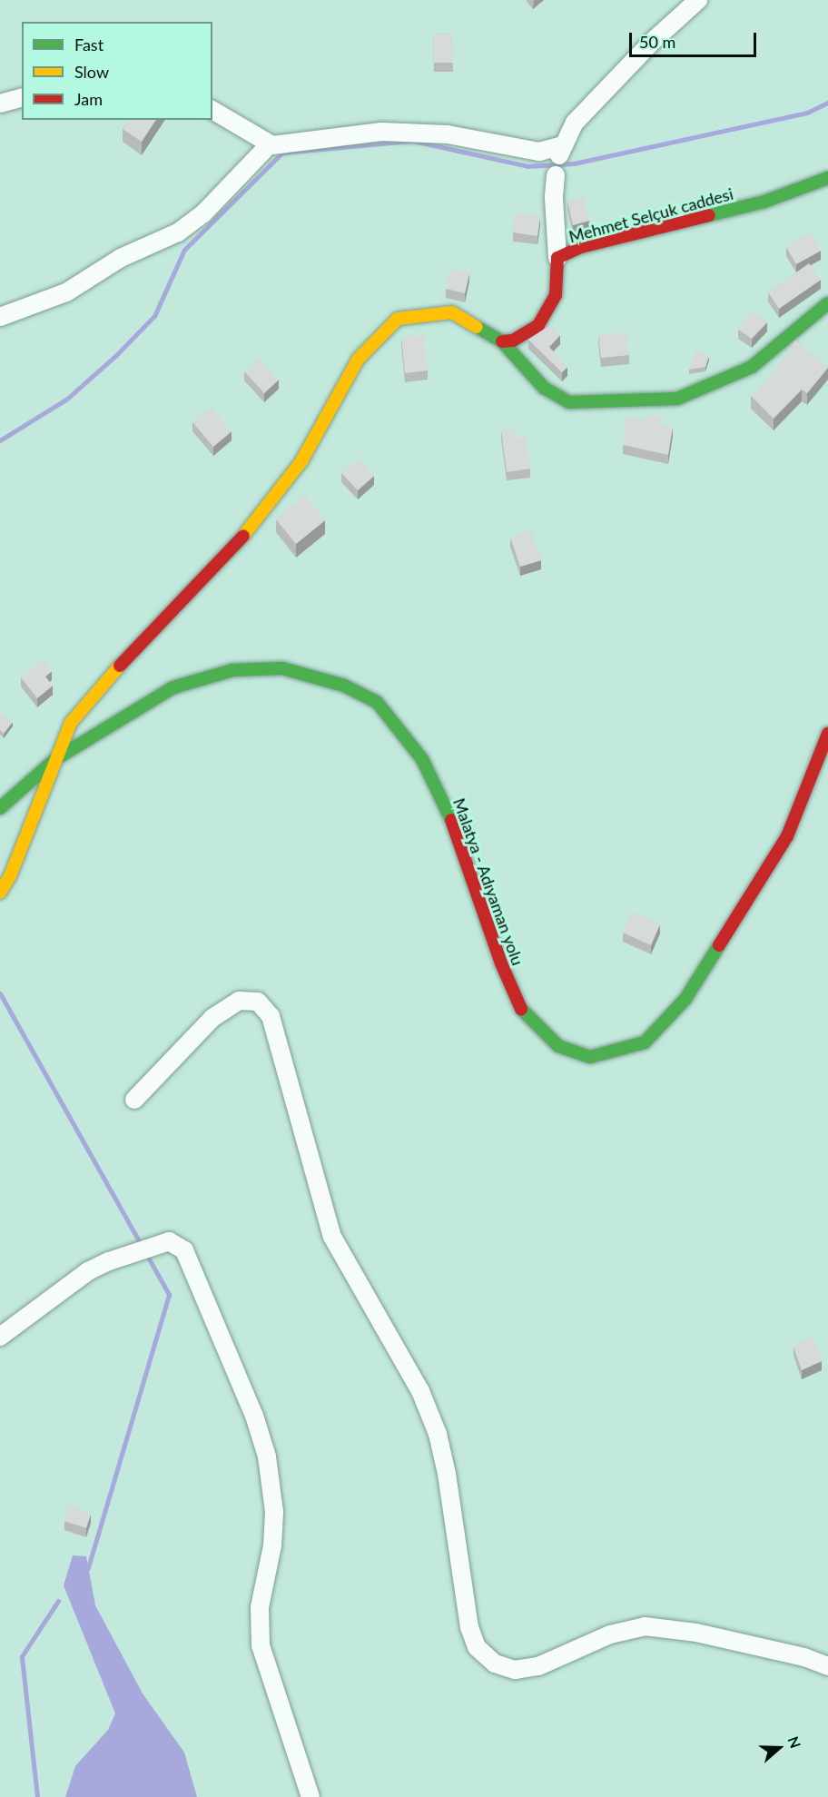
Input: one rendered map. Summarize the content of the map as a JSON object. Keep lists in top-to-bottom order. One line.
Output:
{"streets":{"main road":["Mehmet Selçuk caddesi","Malatya - Adıyaman yolu"]},"legend":["Fast","Slow","Jam"],"scale_bar":"50 m","north":"right"}
